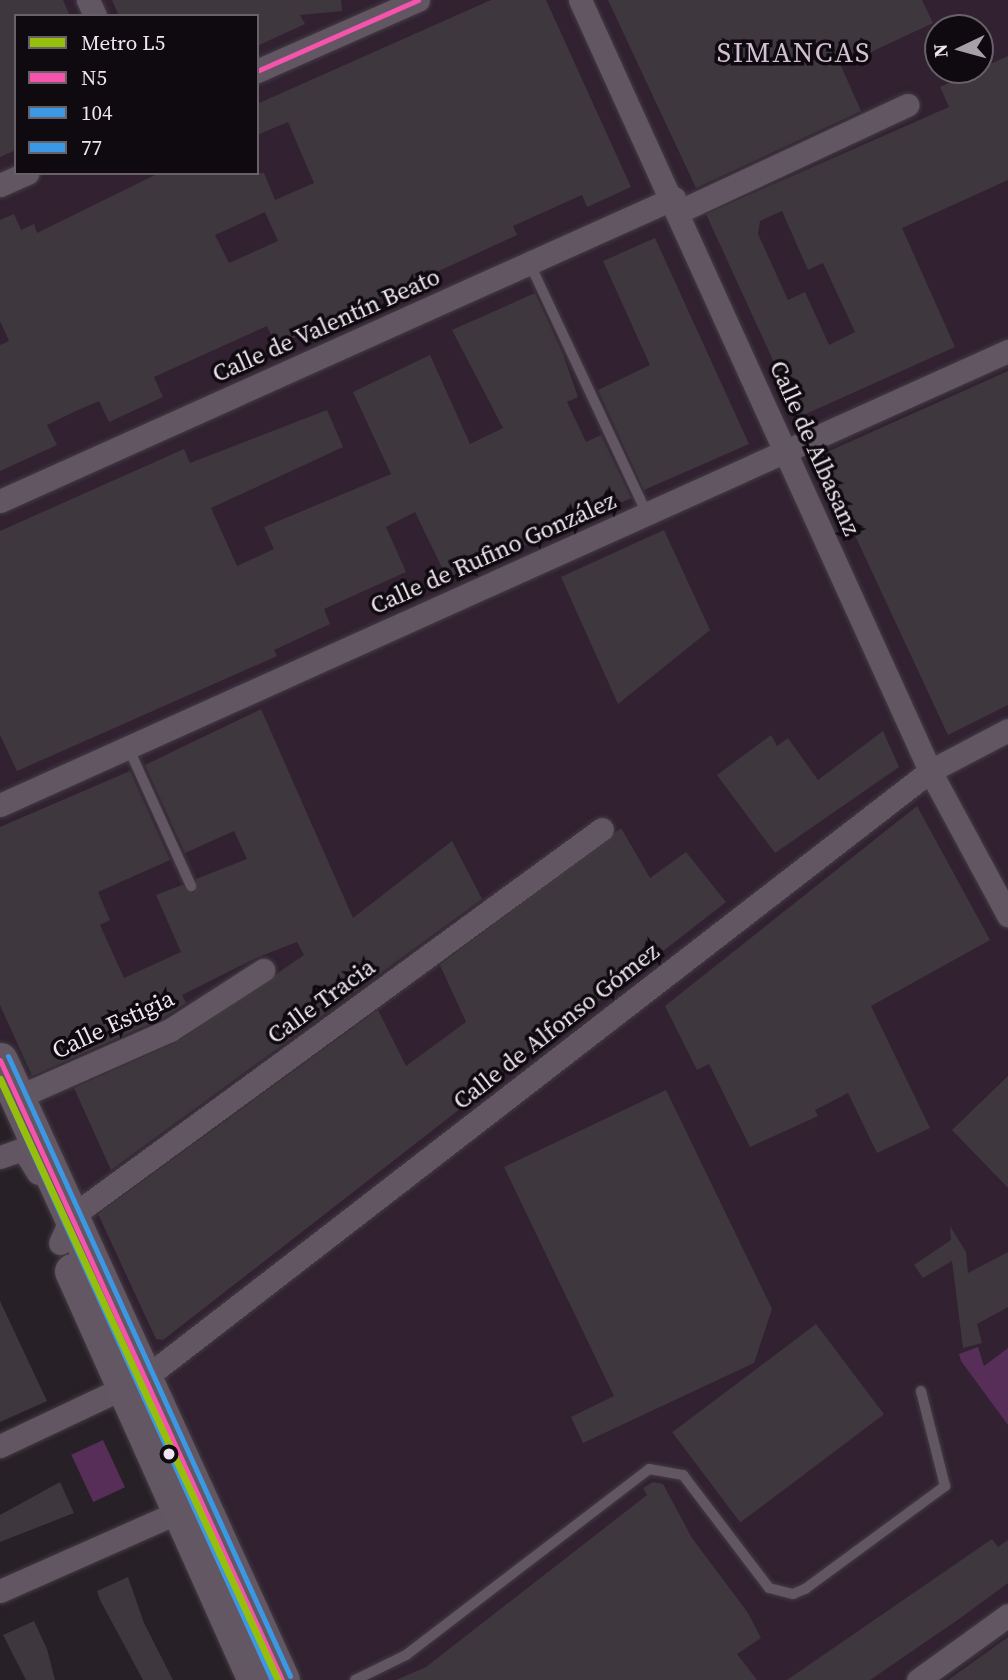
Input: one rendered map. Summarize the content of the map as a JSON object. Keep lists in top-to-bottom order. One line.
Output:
{"streets":{"street":["Calle de Valentín Beato","Calle de Albasanz","Calle de Rufino González","Calle Tracia","Calle Estigia","Calle de Alfonso Gómez"]},"crossings":[["Calle de Valentín Beato","Calle de Albasanz"],["Calle de Albasanz","Calle de Rufino González"],["Calle de Albasanz","Calle de Alfonso Gómez"]],"districts":["SIMANCAS"],"lines":["transit line N5","transit line 77","metro line L5","transit line 104"],"legend":["Metro L5","N5","104","77"],"north":"left"}
